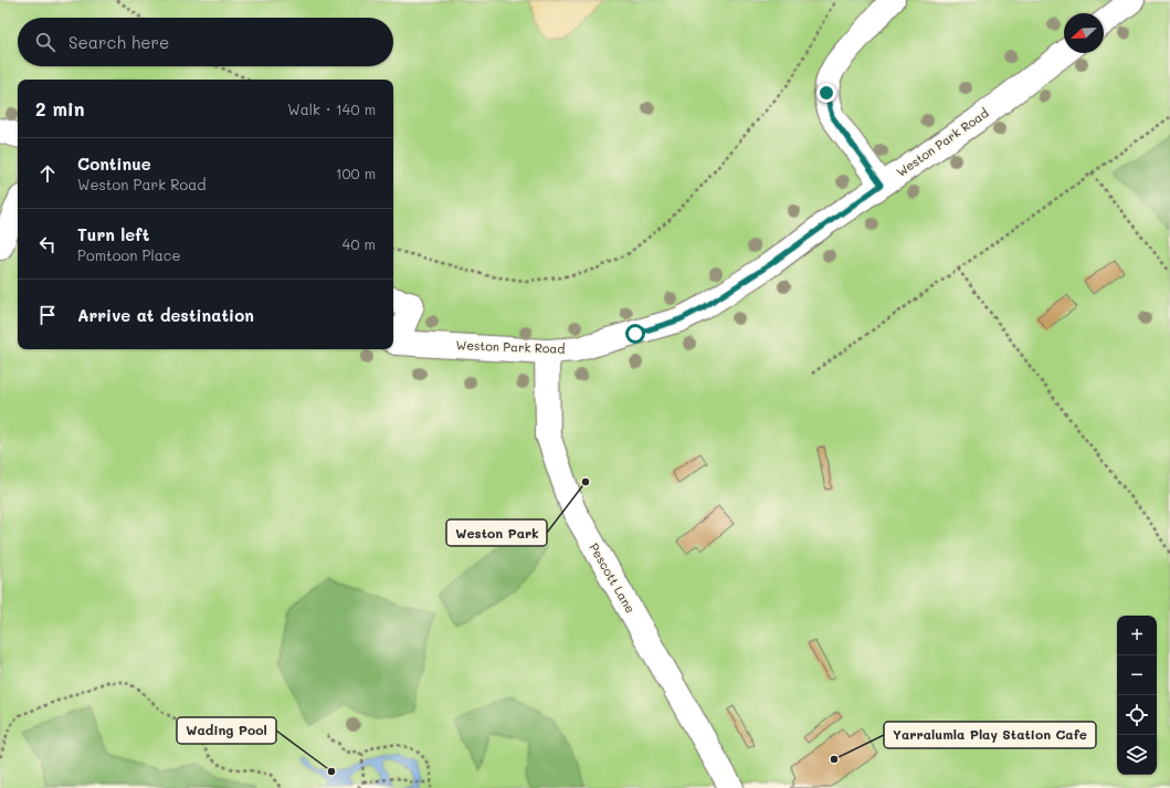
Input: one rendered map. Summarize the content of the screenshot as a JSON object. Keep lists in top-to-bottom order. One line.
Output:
{"streets":{"street":["Weston Park Road","Pescott Lane"]},"crossings":[["Weston Park Road","Pescott Lane"]],"places":["Weston Park","Yarralumla Play Station Cafe","Wading Pool"],"north":"bottom left","page":{"search":"Search here","heading":["2 min","Walk · 140 m"],"list":[["Continue","Weston Park Road","100 m"],["Turn left","Pomtoon Place","40 m"],"Arrive at destination"],"map_buttons":["+","−"]}}
